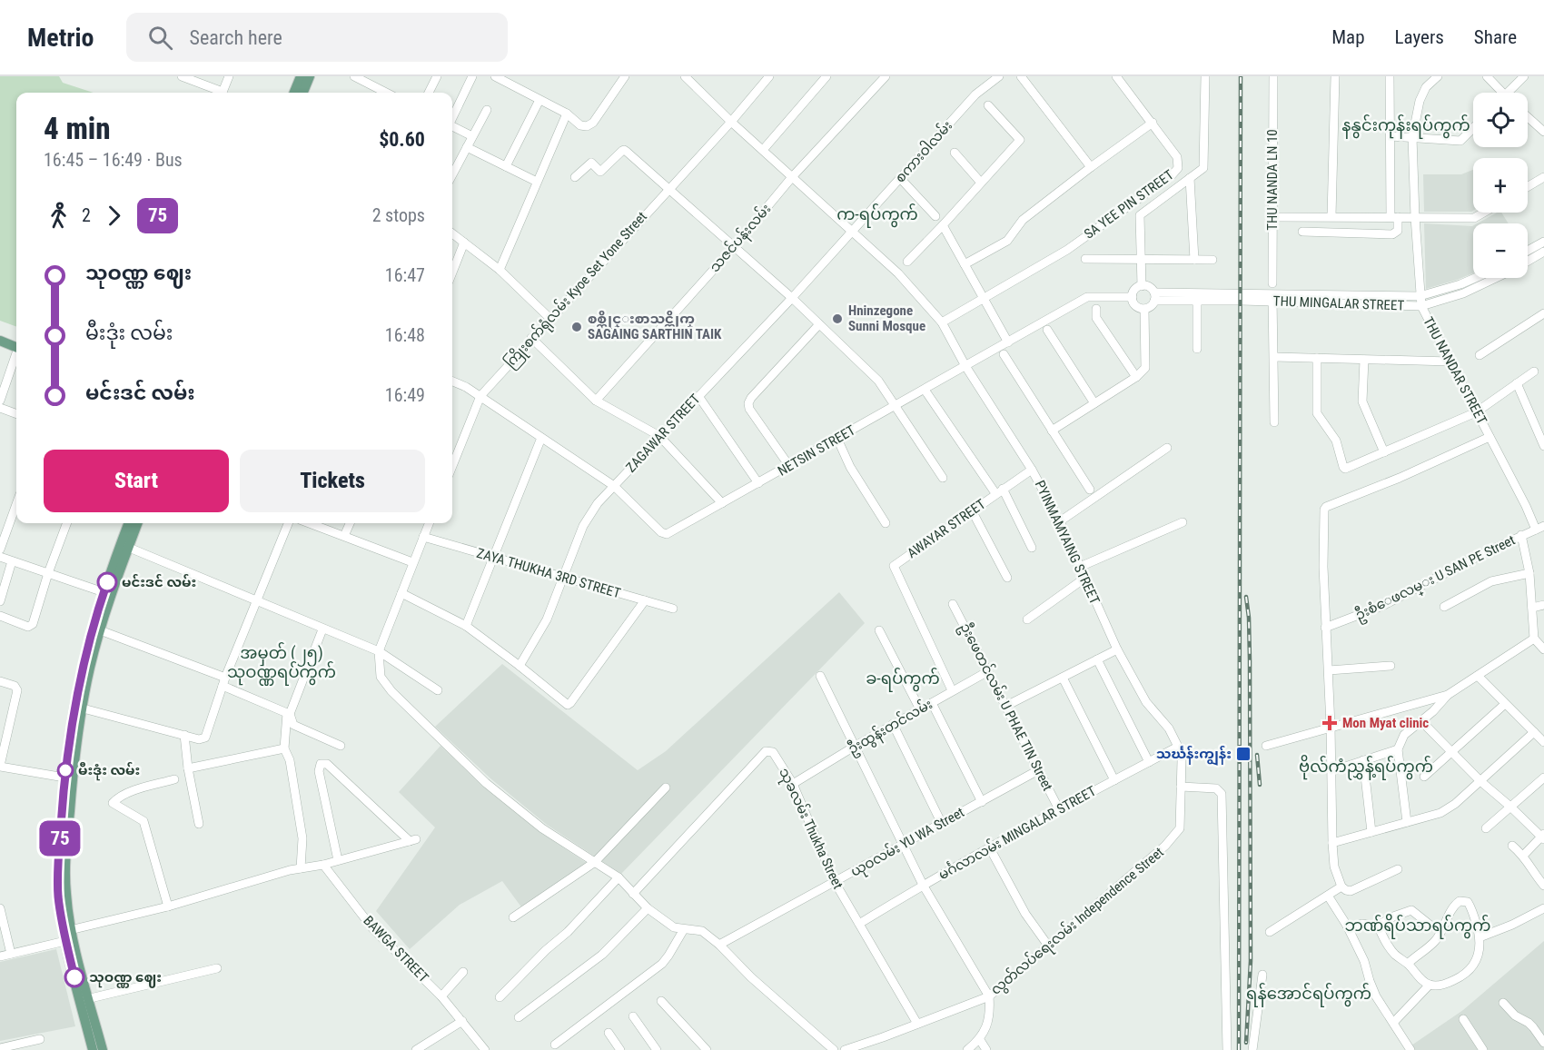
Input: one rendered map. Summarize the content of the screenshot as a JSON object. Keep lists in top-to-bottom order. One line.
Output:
{"streets":{"street":["စကားဝါလမ်း","THU NANDA LN 10","SA YEE PIN STREET","သဇင်ပန်းလမ်း","ကြိုးစက်ရုံလမ်း Kyoe Set Yone Street","THU MINGALAR STREET","THU NANDAR STREET","ZAGAWAR STREET","NETSIN STREET","AWAYAR STREET","PYINMAMYAING STREET","ZAYA THUKHA 3RD STREET","ဦးစံေဖလမ္း U SAN PE Street","ဦးဖေတင်လမ်း U PHAE TIN Street","ဦးထွန်းတင်လမ်း","သုခလမ်း Thukha Street","မင်္ဂလာလမ်း MINGALAR STREET","ယုဝလမ်း YU WA Street","လွတ်လပ်ရေးလမ်း Independence Street","BAWGA STREET"]},"crossings":[["စကားဝါလမ်း","ZAGAWAR STREET"],["စကားဝါလမ်း","PYINMAMYAING STREET"],["THU NANDA LN 10","THU MINGALAR STREET"],["သဇင်ပန်းလမ်း","PYINMAMYAING STREET"],["ကြိုးစက်ရုံလမ်း Kyoe Set Yone Street","PYINMAMYAING STREET"],["THU MINGALAR STREET","THU NANDAR STREET"],["THU MINGALAR STREET","NETSIN STREET"],["THU NANDAR STREET","ဦးစံေဖလမ္း U SAN PE Street"],["ZAGAWAR STREET","NETSIN STREET"],["ZAGAWAR STREET","PYINMAMYAING STREET"],["ZAGAWAR STREET","ZAYA THUKHA 3RD STREET"],["NETSIN STREET","PYINMAMYAING STREET"],["AWAYAR STREET","PYINMAMYAING STREET"],["AWAYAR STREET","ဦးထွန်းတင်လမ်း"],["PYINMAMYAING STREET","မင်္ဂလာလမ်း MINGALAR STREET"],["PYINMAMYAING STREET","လွတ်လပ်ရေးလမ်း Independence Street"],["ဦးဖေတင်လမ်း U PHAE TIN Street","ဦးထွန်းတင်လမ်း"],["ဦးဖေတင်လမ်း U PHAE TIN Street","မင်္ဂလာလမ်း MINGALAR STREET"],["ဦးဖေတင်လမ်း U PHAE TIN Street","ယုဝလမ်း YU WA Street"],["ဦးထွန်းတင်လမ်း","သုခလမ်း Thukha Street"],["သုခလမ်း Thukha Street","မင်္ဂလာလမ်း MINGALAR STREET"],["သုခလမ်း Thukha Street","ယုဝလမ်း YU WA Street"],["သုခလမ်း Thukha Street","လွတ်လပ်ရေးလမ်း Independence Street"]],"districts":["နနွင်းကုန်းရပ်ကွက်","က-ရပ်ကွက်","အမှတ် (၂၅) သုဝဏ္ဏရပ်ကွက်","ခ-ရပ်ကွက်","ဗိုလ်ကံညွှန့်ရပ်ကွက်","ဘဏ်ရိပ်သာရပ်ကွက်","ရန်အောင်ရပ်ကွက်"],"places":{"other":["Hninzegone Sunni Mosque","စစ္ကိုင္းစာသင္တိုက္ SAGAING SARTHIN TAIK","မင်းဒင် လမ်း","မီးဒုံး လမ်း","သုဝဏ္ဏ ဈေး"],"health":["Mon Myat clinic"],"transit":["သင်္ဃန်းကျွန်း"]},"lines":["bus line 75"],"page":{"header":"Metrio","search":"Search here","nav":["Map","Layers","Share"],"on_map":"75","map_buttons":["+","−"],"heading":["4 min","16:45 – 16:49 · Bus","$0.60"],"legs":["2","75","2 stops"],"list":[{"name":"သုဝဏ္ဏ ဈေး","value":"16:47"},{"name":"မီးဒုံး လမ်း","value":"16:48"},{"name":"မင်းဒင် လမ်း","value":"16:49"}],"buttons":["Start","Tickets"]}}
